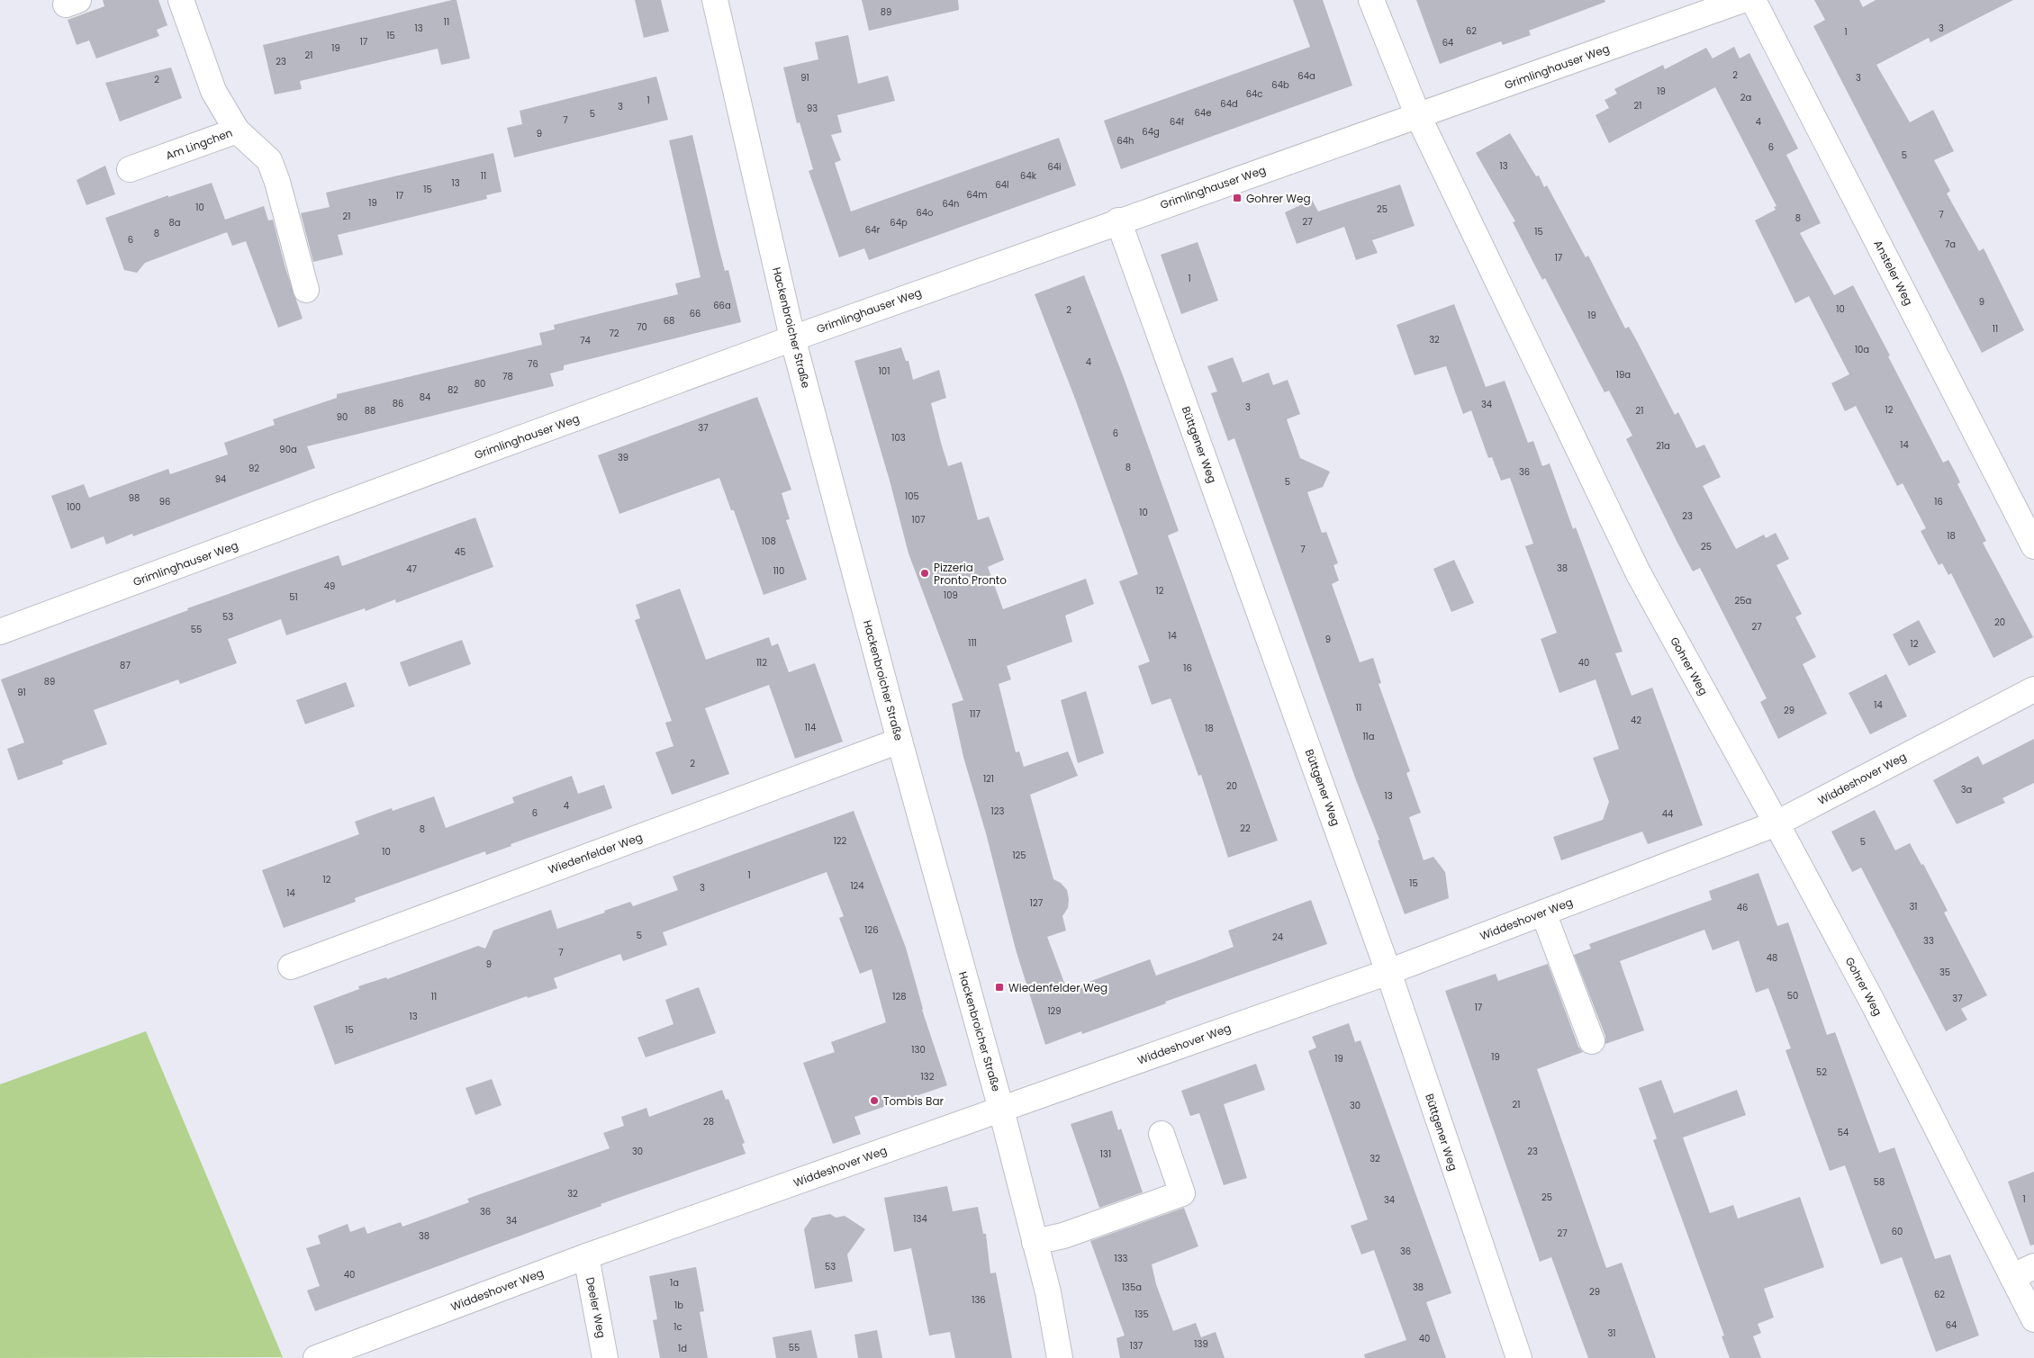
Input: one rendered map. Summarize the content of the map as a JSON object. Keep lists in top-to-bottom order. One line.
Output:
{"streets":{"street":["Grimlinghauser Weg","Am Lingchen","Ansteler Weg","Hackenbroicher Straße","Büttgener Weg","Gohrer Weg","Widdeshover Weg","Wiedenfelder Weg","Deeler Weg"]},"crossings":[["Grimlinghauser Weg","Hackenbroicher Straße"],["Grimlinghauser Weg","Büttgener Weg"],["Grimlinghauser Weg","Gohrer Weg"],["Hackenbroicher Straße","Widdeshover Weg"],["Hackenbroicher Straße","Wiedenfelder Weg"],["Büttgener Weg","Widdeshover Weg"],["Gohrer Weg","Widdeshover Weg"],["Widdeshover Weg","Deeler Weg"]],"places":{"transit":["Gohrer Weg","Wiedenfelder Weg"],"other":["Pizzeria Pronto Pronto","Tombis Bar"]},"house_numbers":["89","11","13","3","62","1","15","17","64","19","21","23","2","64a","91","3","2","64b","19","64c","2a","1","64d","21","3","93","64e","5","7","64f","4","64g","9","64h","6","5","13","64i","11","64k","13","64l","15","64m","17","19","64n","10","25","64o","7","21","8","27","8a","64p","64r","15","8","6","7a","17","1","9","66a","10","2","66","19","68","70","11","72","32","74","10a","4","76","101","19a","78","80","82","84","86","34","3","12","88","21","90","37","6","103","14","21a","90a","39","8","92","36","94","5","105","98","96","16","100","10","23","107","18","108","25","7","45","38","47","110","49","12","109","51","25a","53","20","27","55","14","9","111","12","112","40","87","16","89","91","14","11","29","117","42","114","18","11a","2","121","20","3a","13","4","123","6","44","22","8","122","5","10","125","1","12","15","124","3","14","127","31","46","126","5","24","33","7","48","9","35","50","11","128","37","17","129","13","15","130","19","19","52","132","21","30","28","54","30","23","131","32","58","32","25","1","34","36","134","34","60","27","38","36","133","53","40","1a","135a","38","29","62","136","1b","135","64","1c","31","40","139","137","55","1d"]}
